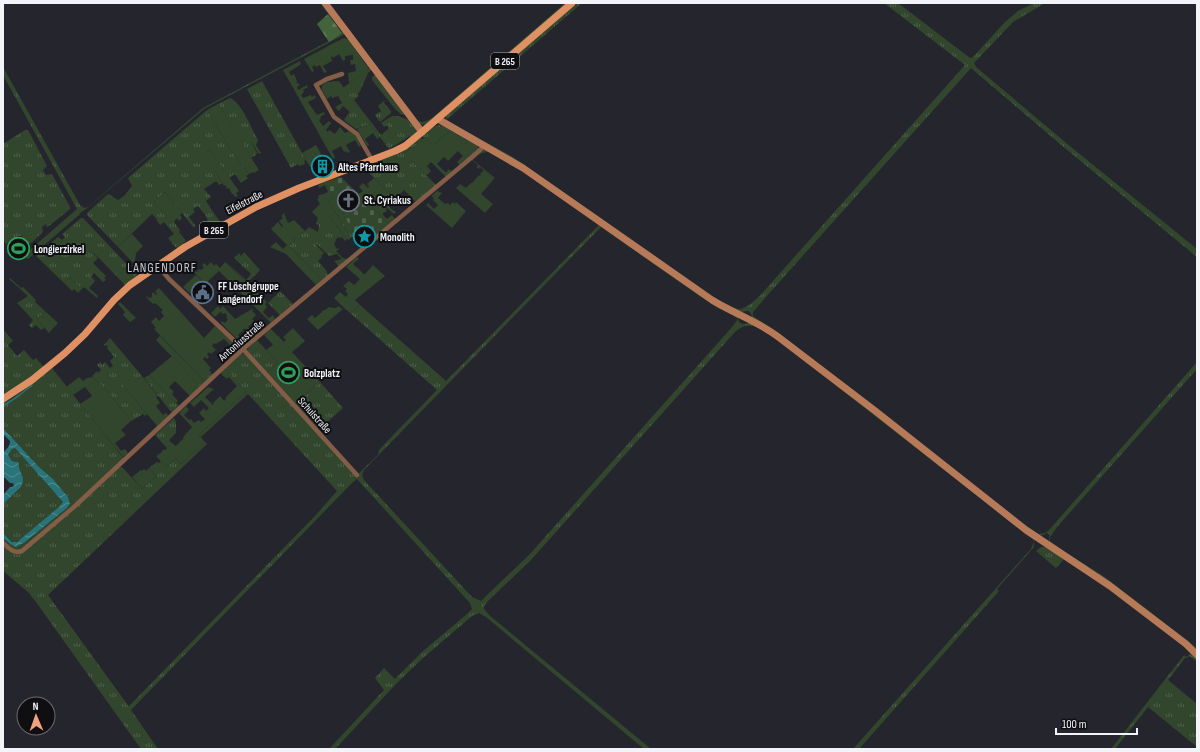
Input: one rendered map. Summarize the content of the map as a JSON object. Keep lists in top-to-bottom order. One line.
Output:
{"streets":{"main road":["B 265","Eifelstraße"],"street":["Antoniusstraße","Schulstraße"]},"crossings":[["B 265","Eifelstraße"],["Eifelstraße","Schulstraße"],["Antoniusstraße","Schulstraße"]],"districts":["LANGENDORF"],"places":{"building":["Altes Pfarrhaus"],"church":["St. Cyriakus"],"place":["Monolith"],"sports":["Longierzirkel","Bolzplatz"],"public building":["FF Löschgruppe Langendorf"]},"scale_bar":"100 m","north":"top"}
